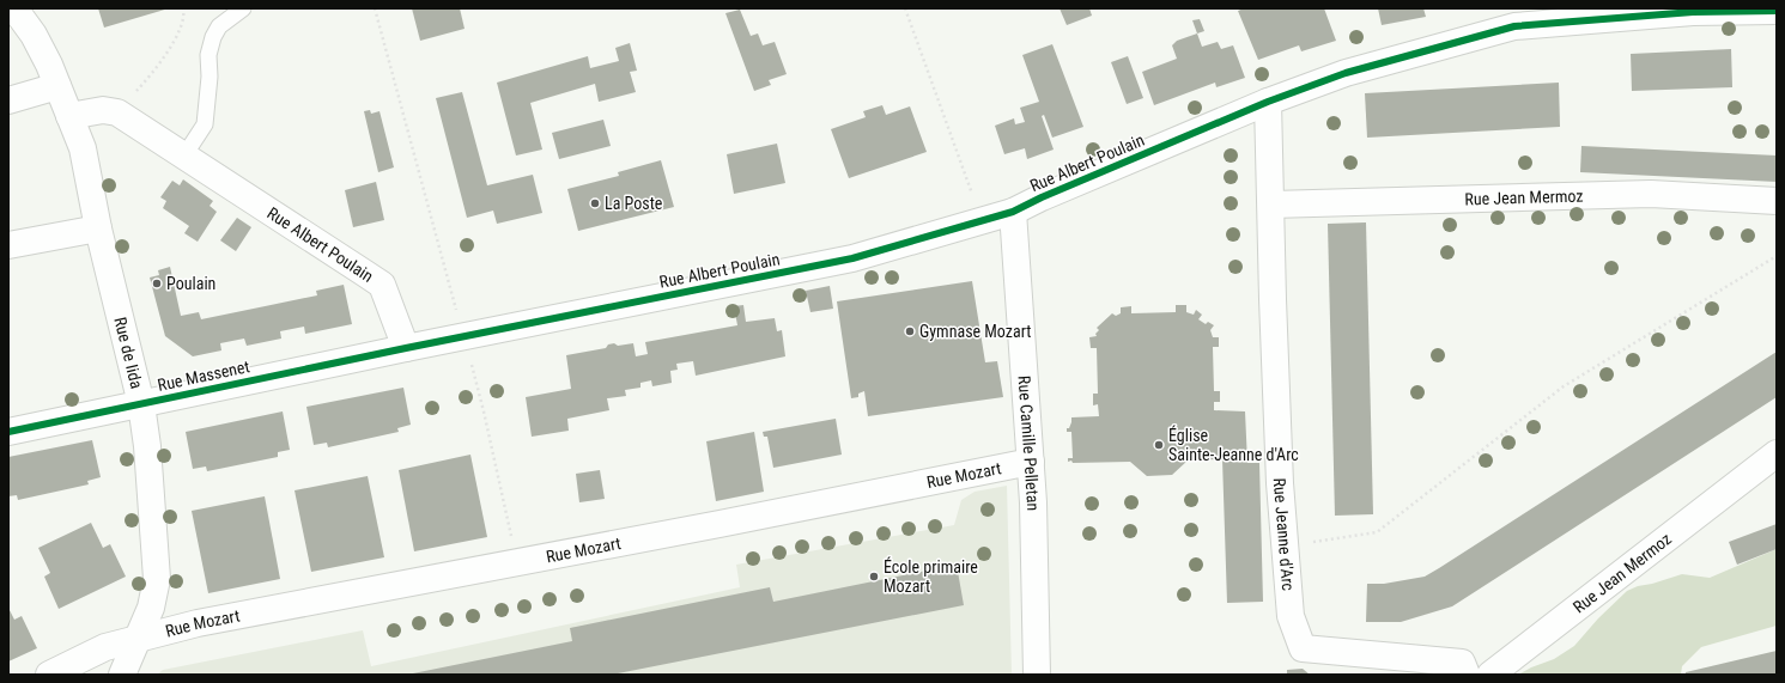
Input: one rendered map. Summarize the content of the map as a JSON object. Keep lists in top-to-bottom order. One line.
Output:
{"streets":{"street":["Rue Albert Poulain","Rue Jean Mermoz","Rue de Iida","Rue Massenet","Rue Camille Pelletan","Rue Mozart","Rue Jeanne d'Arc"]},"crossings":[["Rue Albert Poulain","Rue Massenet"],["Rue Albert Poulain","Rue Camille Pelletan"],["Rue Albert Poulain","Rue Jeanne d'Arc"],["Rue Jean Mermoz","Rue Jeanne d'Arc"],["Rue de Iida","Rue Massenet"],["Rue de Iida","Rue Mozart"],["Rue Camille Pelletan","Rue Mozart"]],"places":["La Poste","Poulain","Gymnase Mozart","Église Sainte-Jeanne d'Arc","École primaire Mozart"]}
